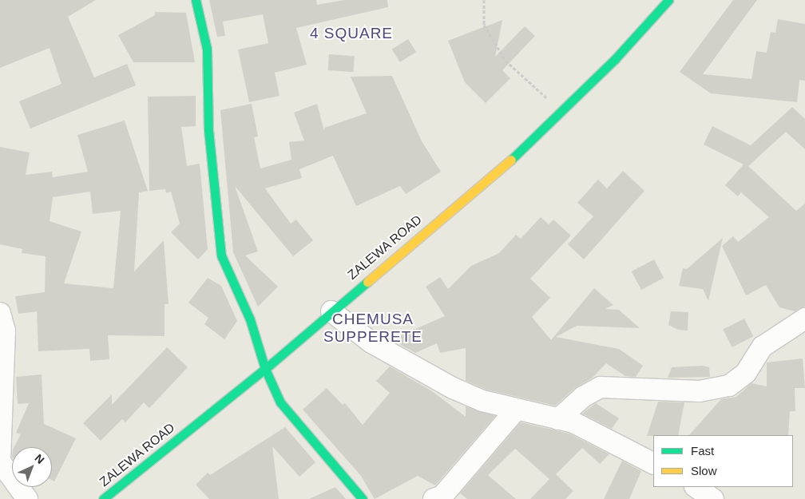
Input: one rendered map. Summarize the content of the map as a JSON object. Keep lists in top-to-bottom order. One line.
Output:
{"streets":{"main road":["ZALEWA ROAD"]},"districts":["4 SQUARE","CHEMUSA SUPPERETE"],"legend":["Fast","Slow"],"north":"top right"}
